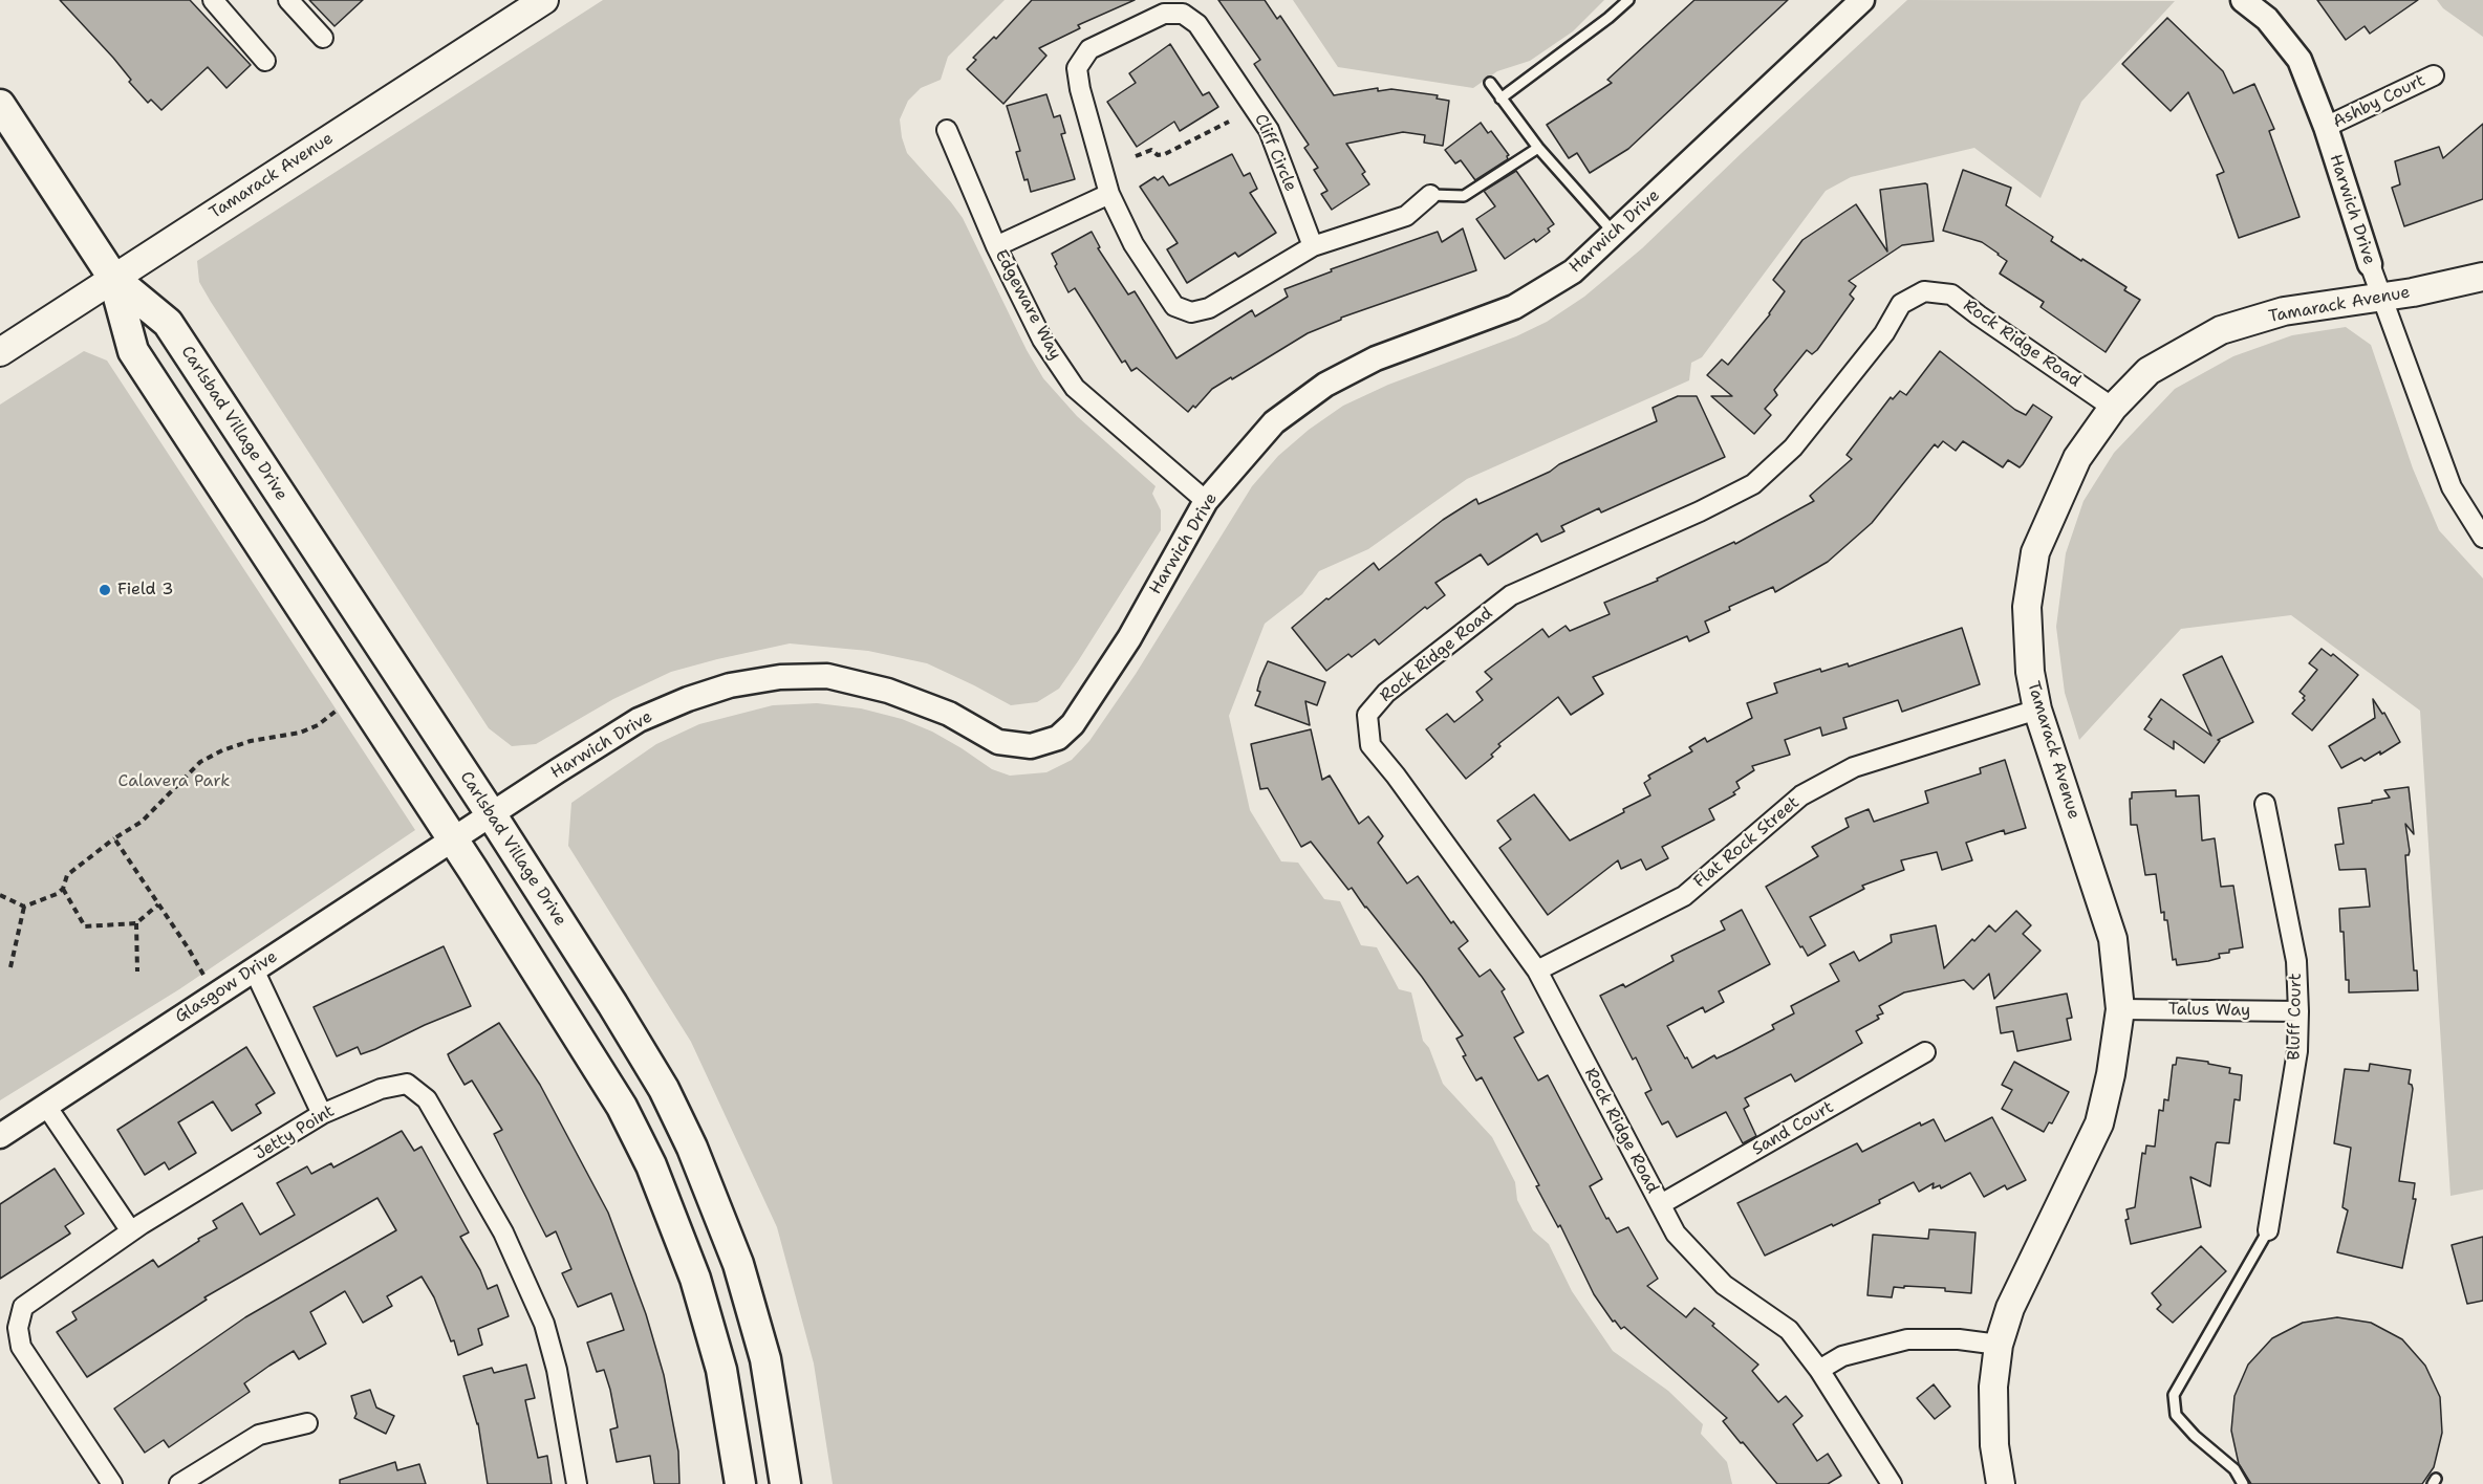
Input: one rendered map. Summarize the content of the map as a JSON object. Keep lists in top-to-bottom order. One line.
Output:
{"streets":{"main road":["Tamarack Avenue","Carlsbad Village Drive"],"street":["Ashby Court","Cliff Circle","Harwich Drive","Edgeware Way","Rock Ridge Road","Flat Rock Street","Glasgow Drive","Talus Way","Bluff Court","Sand Court","Jetty Point"]},"crossings":[["Ashby Court","Harwich Drive"],["Tamarack Avenue","Harwich Drive"],["Tamarack Avenue","Rock Ridge Road"],["Tamarack Avenue","Carlsbad Village Drive"],["Tamarack Avenue","Flat Rock Street"],["Tamarack Avenue","Talus Way"],["Harwich Drive","Edgeware Way"],["Harwich Drive","Carlsbad Village Drive"],["Harwich Drive","Glasgow Drive"],["Rock Ridge Road","Flat Rock Street"],["Rock Ridge Road","Sand Court"],["Carlsbad Village Drive","Glasgow Drive"],["Talus Way","Bluff Court"]],"parks":["Calavera Park"],"places":["Field 3"]}
